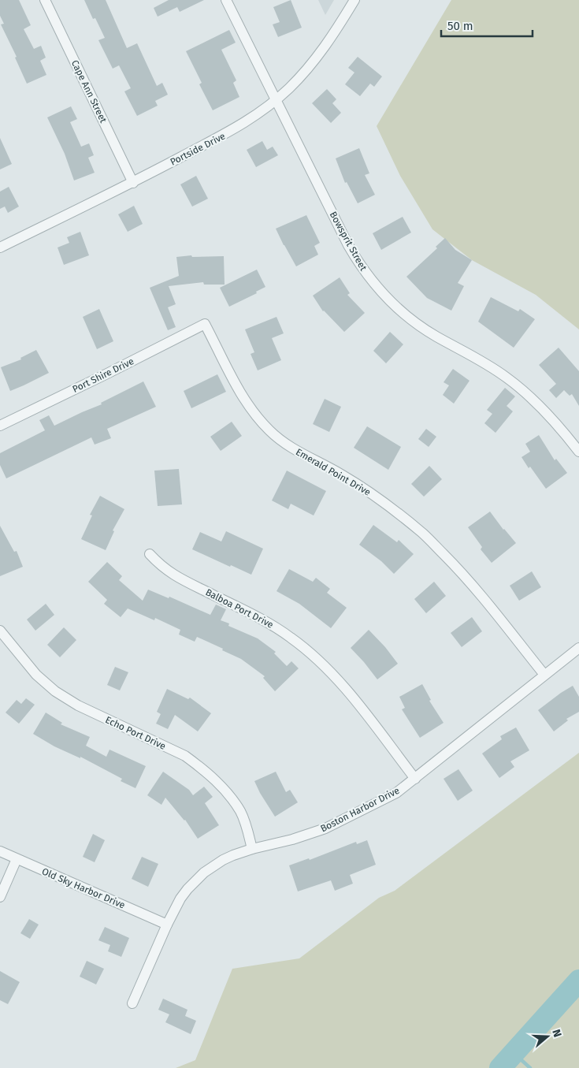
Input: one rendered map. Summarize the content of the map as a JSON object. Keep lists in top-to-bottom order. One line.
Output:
{"streets":{"street":["Cape Ann Street","Portside Drive","Bowsprit Street","Port Shire Drive","Emerald Point Drive","Balboa Port Drive","Echo Port Drive","Boston Harbor Drive","Old Sky Harbor Drive"]},"crossings":[["Cape Ann Street","Portside Drive"],["Portside Drive","Bowsprit Street"],["Port Shire Drive","Emerald Point Drive"],["Emerald Point Drive","Boston Harbor Drive"],["Balboa Port Drive","Boston Harbor Drive"],["Echo Port Drive","Boston Harbor Drive"],["Boston Harbor Drive","Old Sky Harbor Drive"]],"scale_bar":"50 m","north":"right"}
